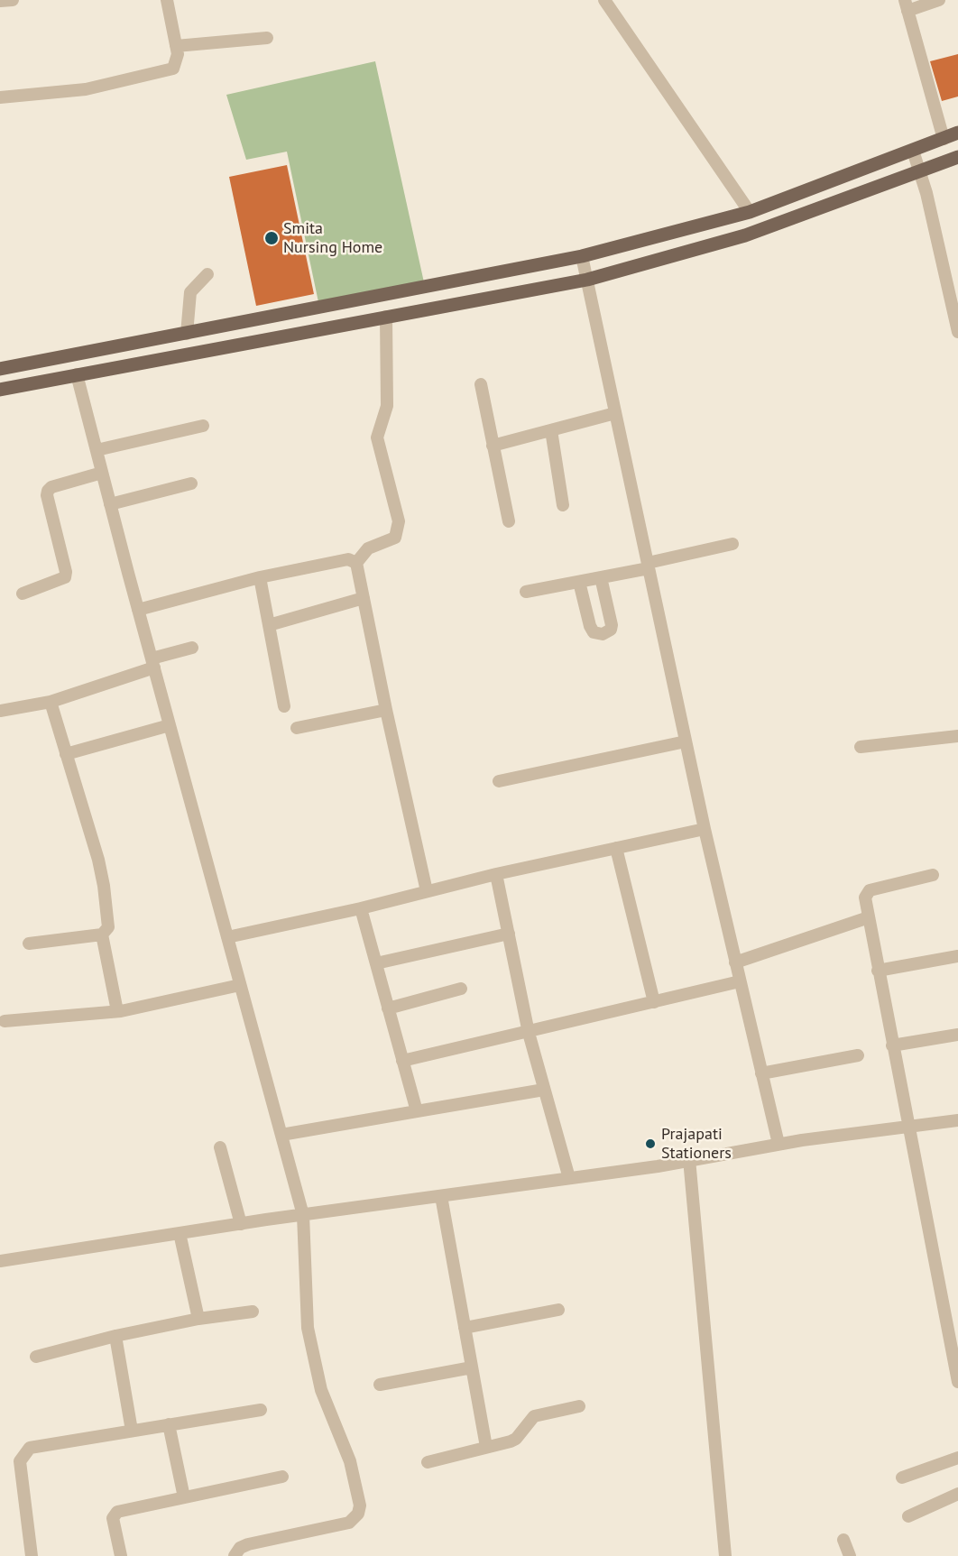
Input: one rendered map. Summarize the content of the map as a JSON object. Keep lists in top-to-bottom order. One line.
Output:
{"places":["Smita Nursing Home","Prajapati Stationers"]}
